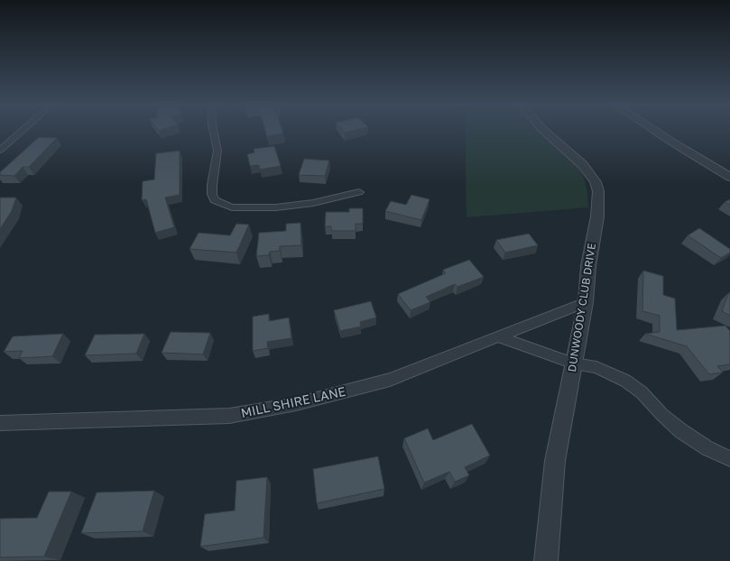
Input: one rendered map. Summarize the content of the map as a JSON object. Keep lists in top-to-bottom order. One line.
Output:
{"streets":{"street":["DUNWOODY CLUB DRIVE","MILL SHIRE LANE"]},"crossings":[["DUNWOODY CLUB DRIVE","MILL SHIRE LANE"]]}
